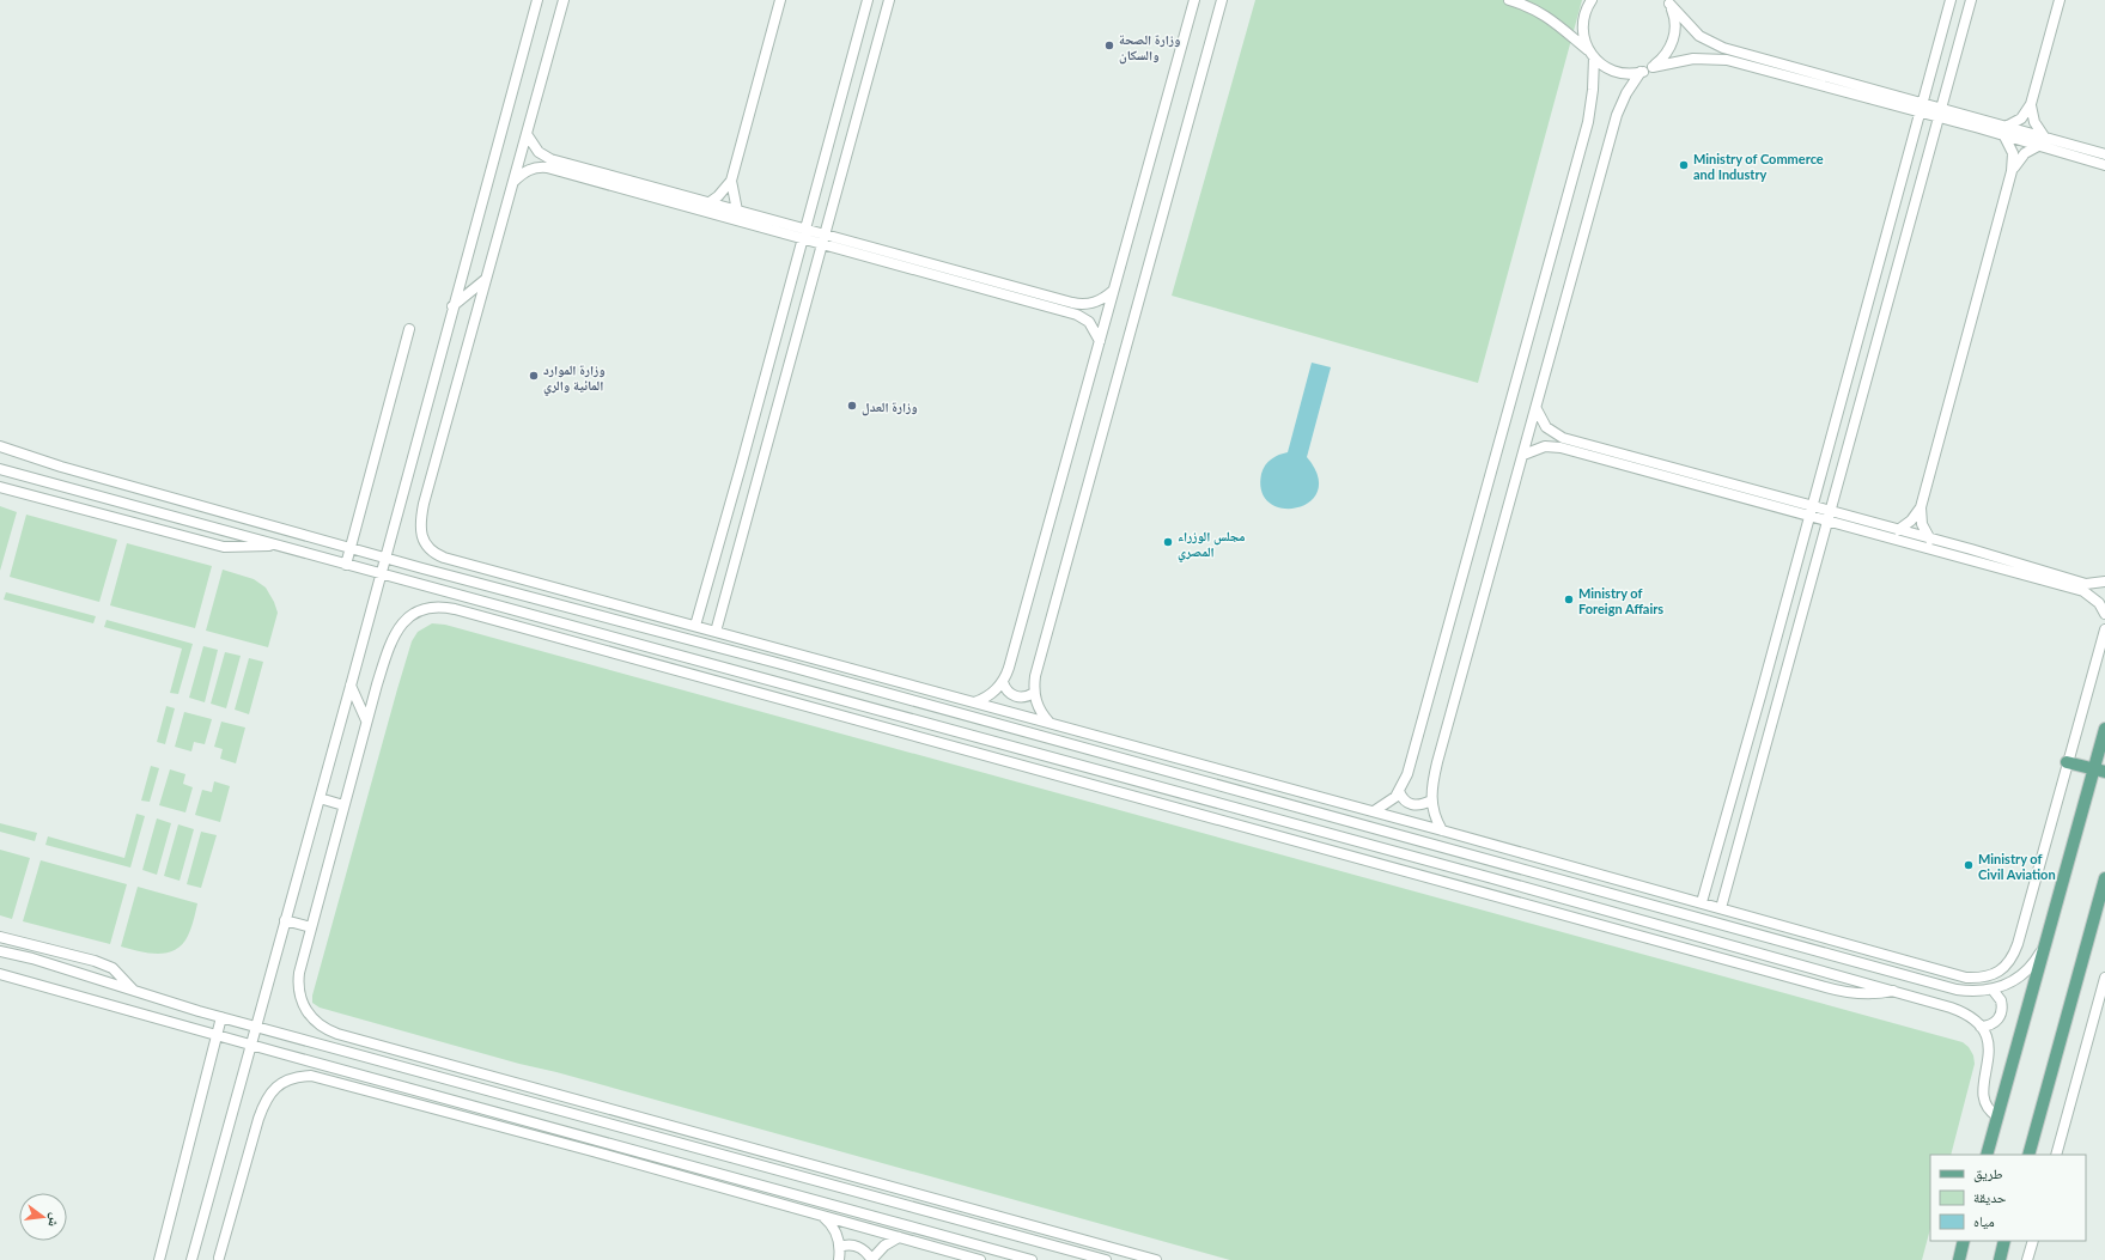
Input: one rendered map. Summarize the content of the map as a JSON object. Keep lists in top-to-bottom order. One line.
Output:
{"places":["وزارة الصحة والسكان","Ministry of Commerce and Industry","وزارة الموارد المائية والري","وزارة العدل","مجلس الوزراء المصري","Ministry of Foreign Affairs","Ministry of Civil Aviation"],"legend":["طريق","حديقة","مياه"],"north":"right"}
